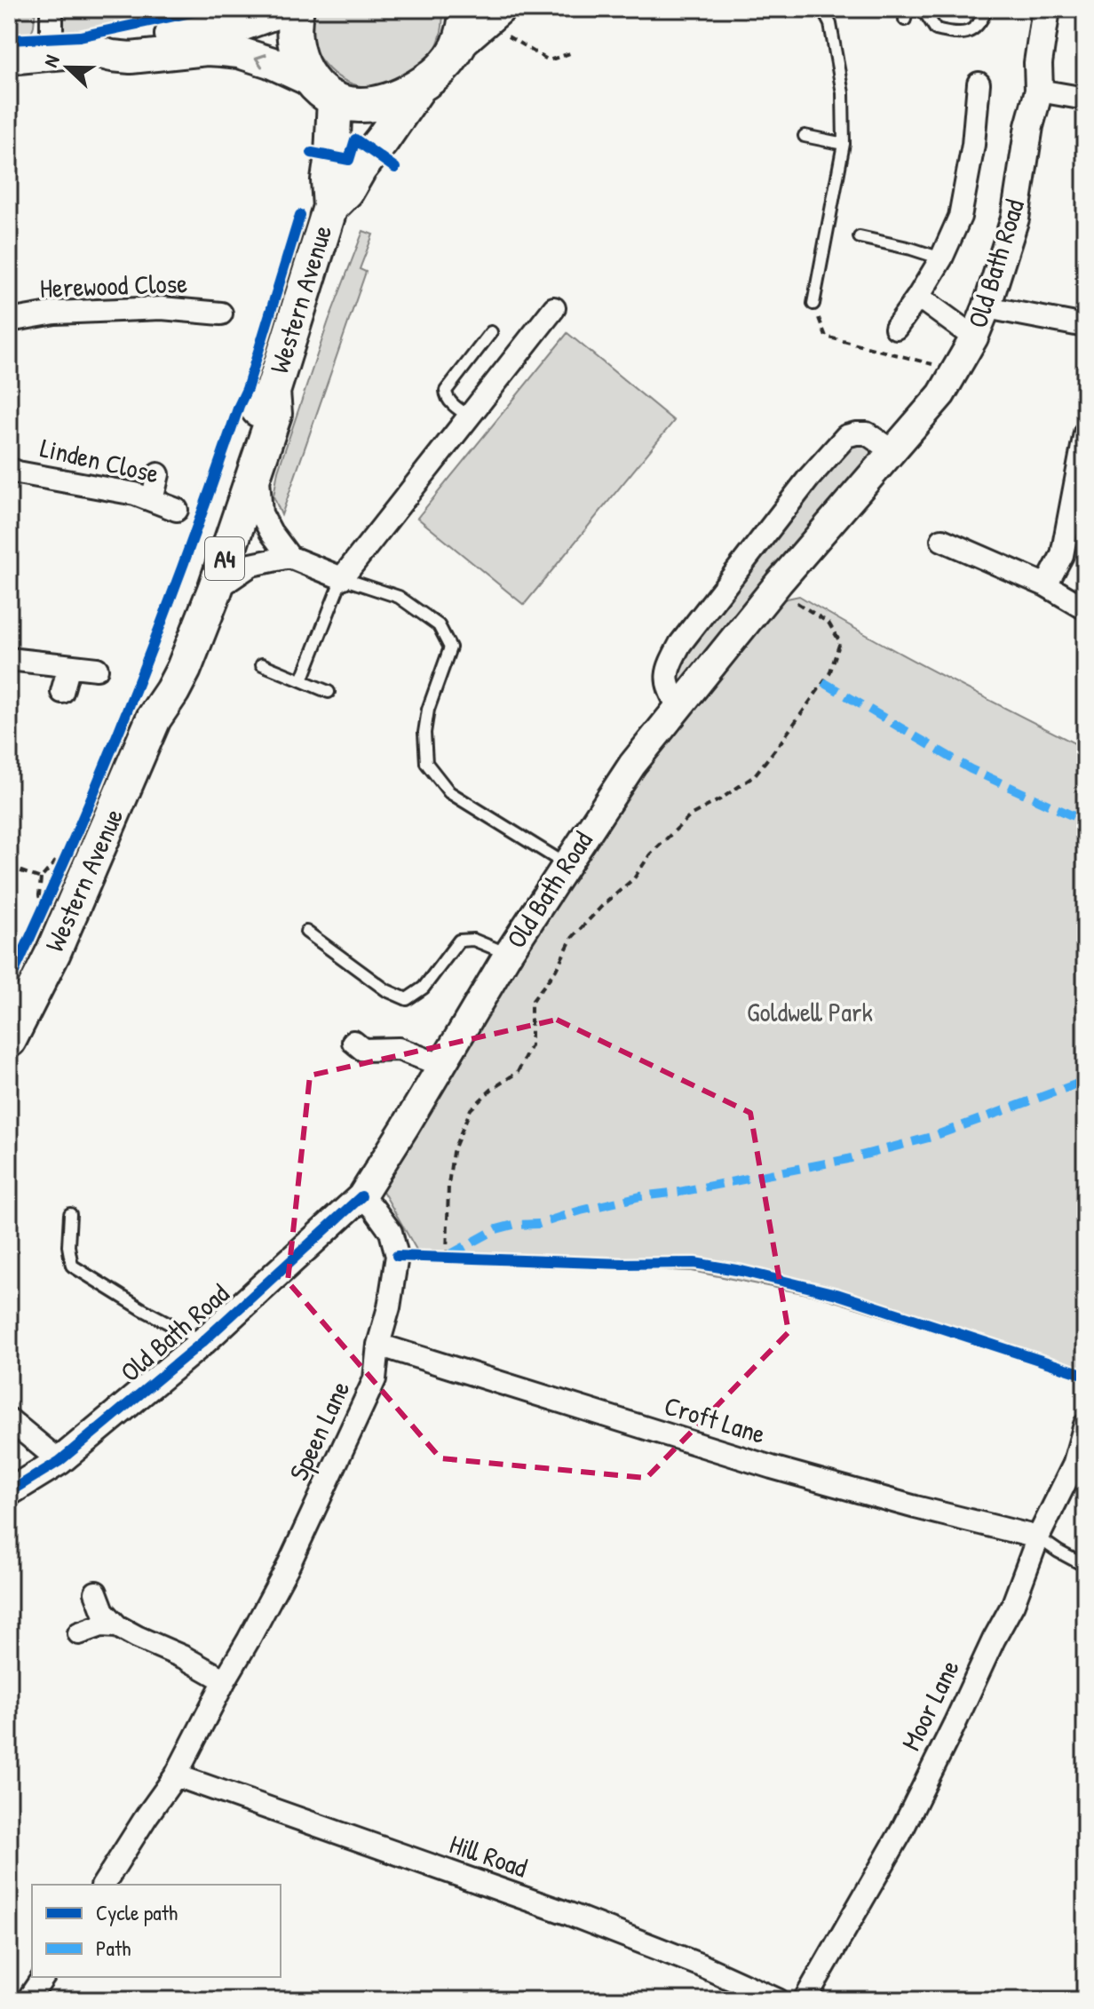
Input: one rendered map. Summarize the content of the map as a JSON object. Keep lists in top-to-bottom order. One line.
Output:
{"streets":{"main road":["Western Avenue","A4"],"street":["Old Bath Road","Herewood Close","Linden Close","Croft Lane","Speen Lane","Moor Lane","Hill Road"]},"crossings":[["Old Bath Road","Speen Lane"],["Western Avenue","A4"],["Croft Lane","Speen Lane"],["Croft Lane","Moor Lane"],["Speen Lane","Hill Road"]],"parks":["Goldwell Park"],"legend":["Cycle path","Path"],"north":"left"}
